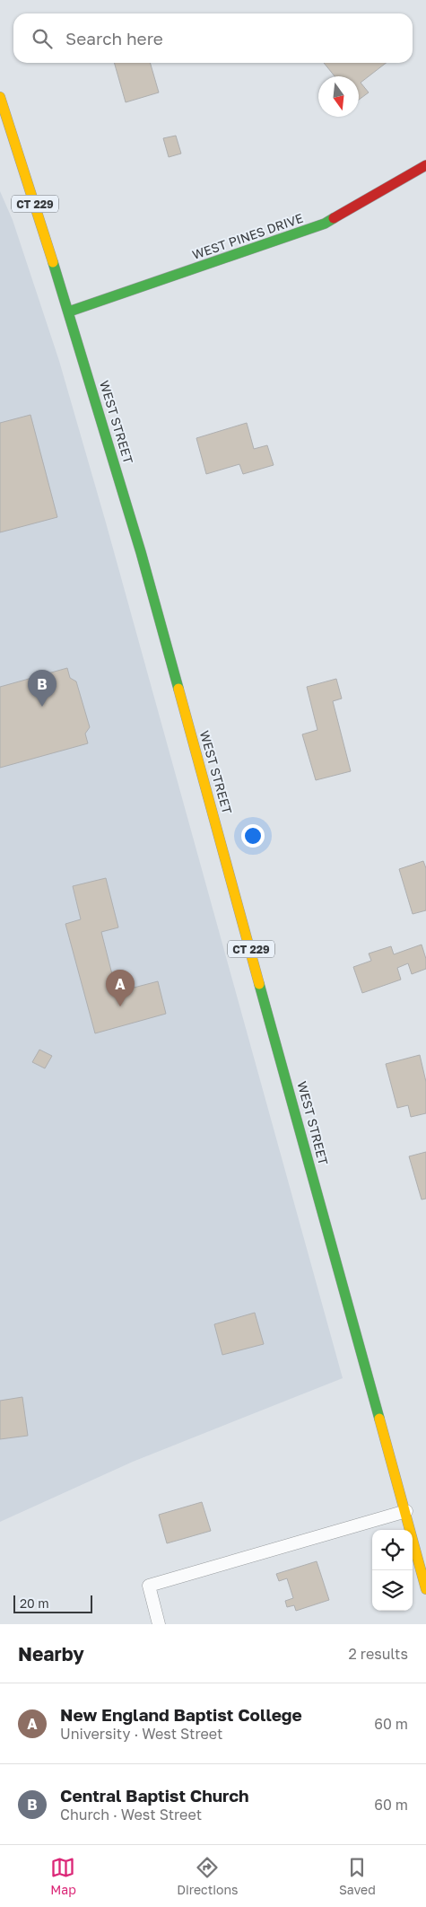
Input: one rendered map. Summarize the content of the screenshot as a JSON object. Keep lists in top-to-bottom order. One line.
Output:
{"streets":{"main road":["CT 229","WEST PINES DRIVE","WEST STREET"]},"crossings":[["WEST PINES DRIVE","WEST STREET"]],"scale_bar":"20 m","north":"bottom","page":{"search":"Search here","pins":["B","A"],"scale":"20 m","heading":["Nearby","2 results"],"list":[{"mark":"A","name":"New England Baptist College","note":"University · West Street","value":"60 m"},{"mark":"B","name":"Central Baptist Church","note":"Church · West Street","value":"60 m"}],"nav":["Map","Directions","Saved"]}}
